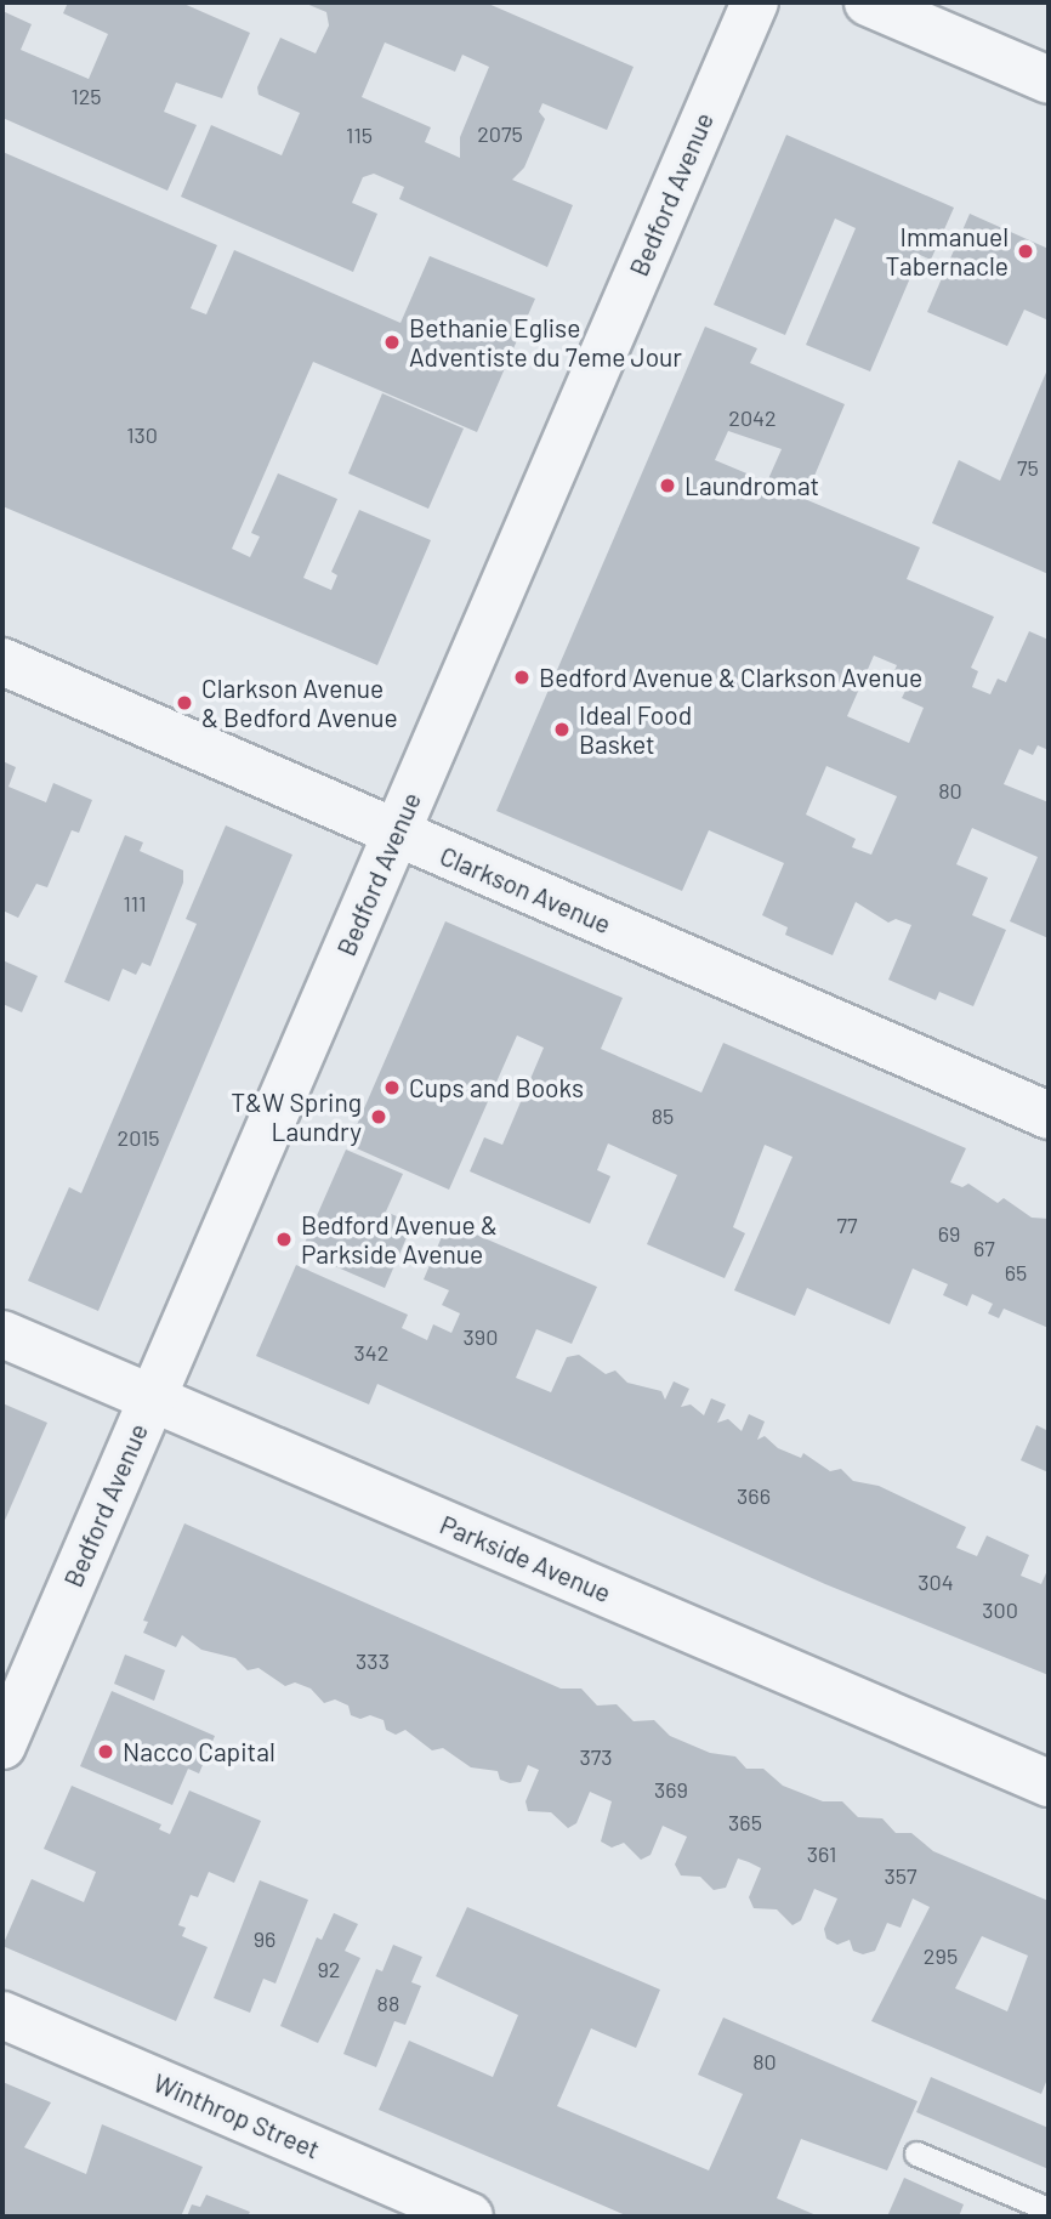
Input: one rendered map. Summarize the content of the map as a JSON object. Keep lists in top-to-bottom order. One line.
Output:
{"streets":{"street":["Bedford Avenue","Clarkson Avenue","Parkside Avenue","Winthrop Street"]},"crossings":[["Bedford Avenue","Clarkson Avenue"],["Bedford Avenue","Parkside Avenue"]],"places":["Immanuel Tabernacle","Bethanie Eglise Adventiste du 7eme Jour","Laundromat","Bedford Avenue & Clarkson Avenue","Clarkson Avenue & Bedford Avenue","Ideal Food Basket","Cups and Books","T&W Spring Laundry","Bedford Avenue & Parkside Avenue","Nacco Capital"],"house_numbers":["125","2075","115","2042","130","75","80","111","85","2015","77","69","67","65","390","342","366","304","300","333","373","369","365","361","357","96","295","92","88","80"]}
